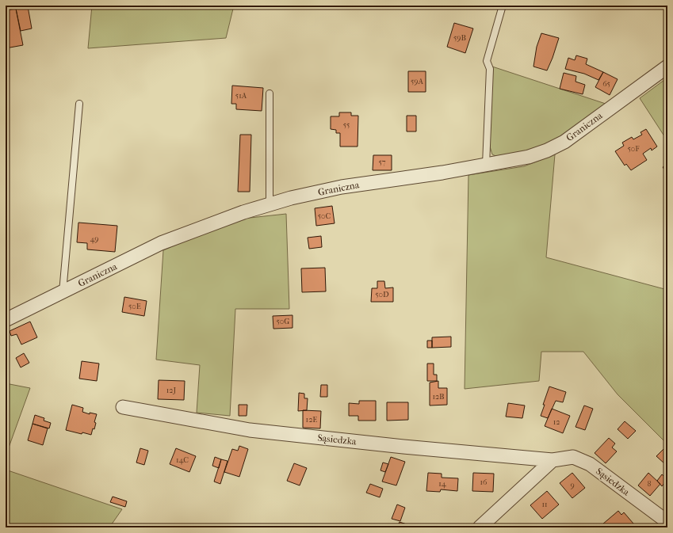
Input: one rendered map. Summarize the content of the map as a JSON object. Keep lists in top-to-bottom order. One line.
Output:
{"streets":{"street":["Graniczna","Sąsiedzka"]},"house_numbers":["59B","59A","65","51A","55","50F","57","50C","49","50D","50E","50G","12J","12B","12E","12","14C","16","14","8","9","11"]}
